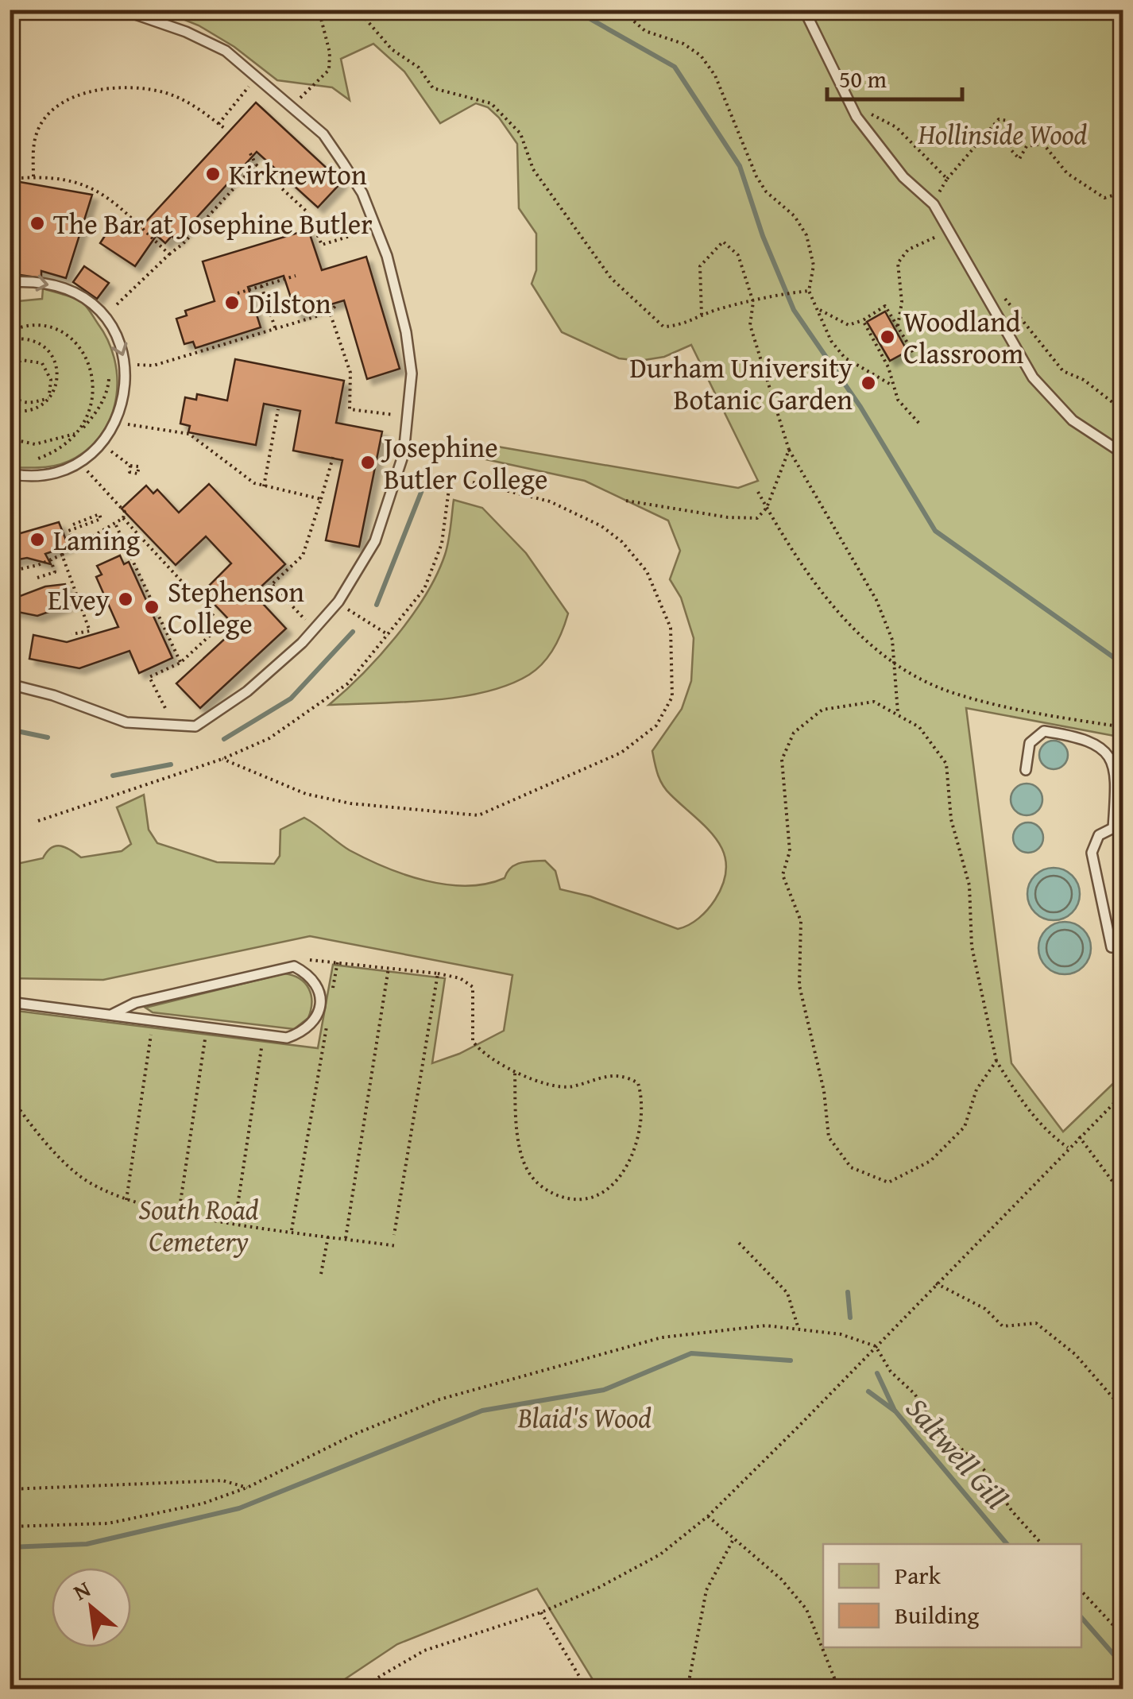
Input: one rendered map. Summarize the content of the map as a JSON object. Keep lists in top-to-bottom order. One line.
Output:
{"water":["Saltwell Gill"],"parks":["Hollinside Wood","South Road Cemetery","Blaid's Wood"],"places":["Kirknewton","The Bar at Josephine Butler","Dilston","Woodland Classroom","Durham University Botanic Garden","Josephine Butler College","Laming","Elvey","Stephenson College"],"legend":["Park","Building"],"scale_bar":"50 m","north":"top left"}
